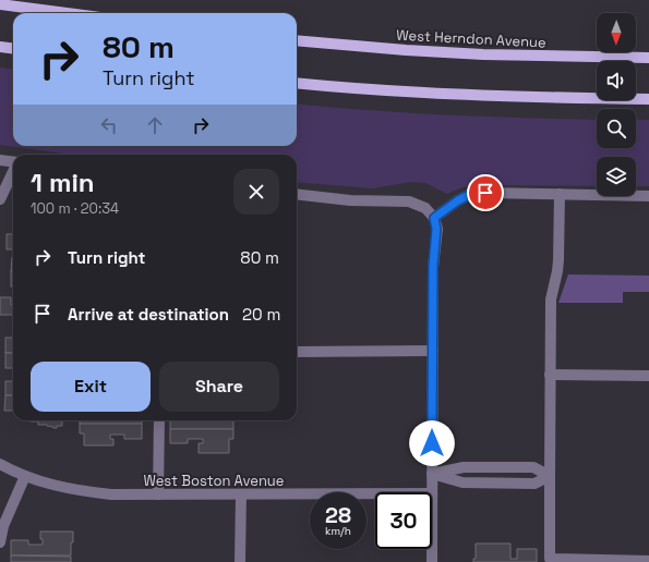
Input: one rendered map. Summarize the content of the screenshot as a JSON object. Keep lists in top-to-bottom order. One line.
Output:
{"streets":{"main road":["West Herndon Avenue"],"street":["West Boston Avenue"]},"north":"bottom","page":{"turn":["80 m","Turn right"],"heading":["1 min","100 m · 20:34"],"list":[{"name":"Turn right","value":"80 m"},{"name":"Arrive at destination","value":"20 m"}],"buttons":["Exit","Share"],"speed":"28 km/h","limit":"30"}}
